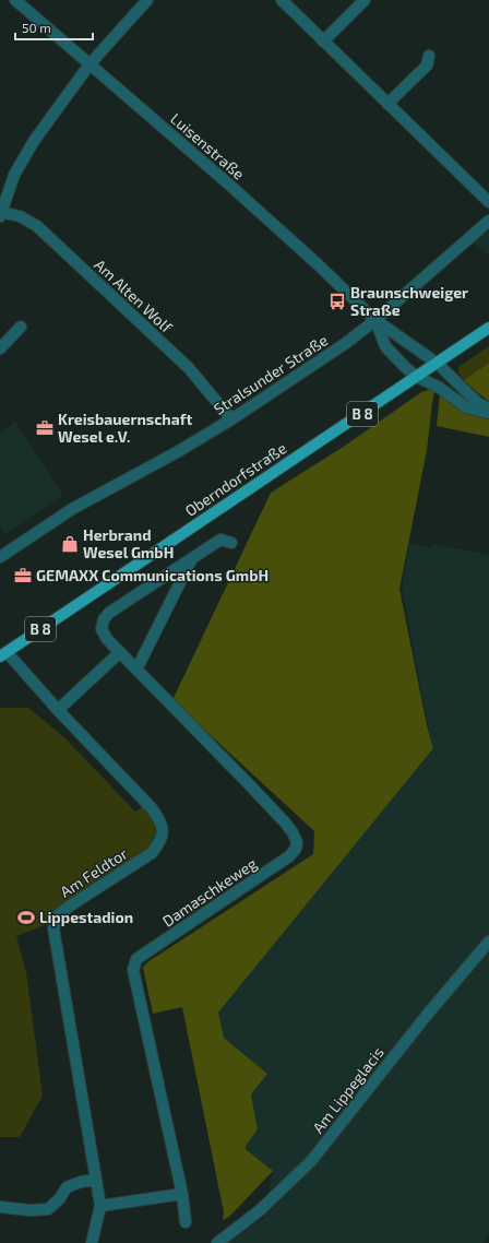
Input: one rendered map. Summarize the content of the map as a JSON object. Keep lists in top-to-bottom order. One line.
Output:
{"streets":{"main road":["B 8","Oberndorfstraße"],"street":["Luisenstraße","Am Alten Wolf","Stralsunder Straße","Am Feldtor","Damaschkeweg","Am Lippeglacis"]},"crossings":[["Luisenstraße","Stralsunder Straße"],["Luisenstraße","Oberndorfstraße"],["Am Alten Wolf","Stralsunder Straße"],["Oberndorfstraße","Am Feldtor"]],"places":{"bus stop":["Braunschweiger Straße"],"office":["Kreisbauernschaft Wesel e.V.","GEMAXX Communications GmbH"],"shop":["Herbrand Wesel GmbH"],"sports":["Lippestadion"]},"scale_bar":"50 m"}
